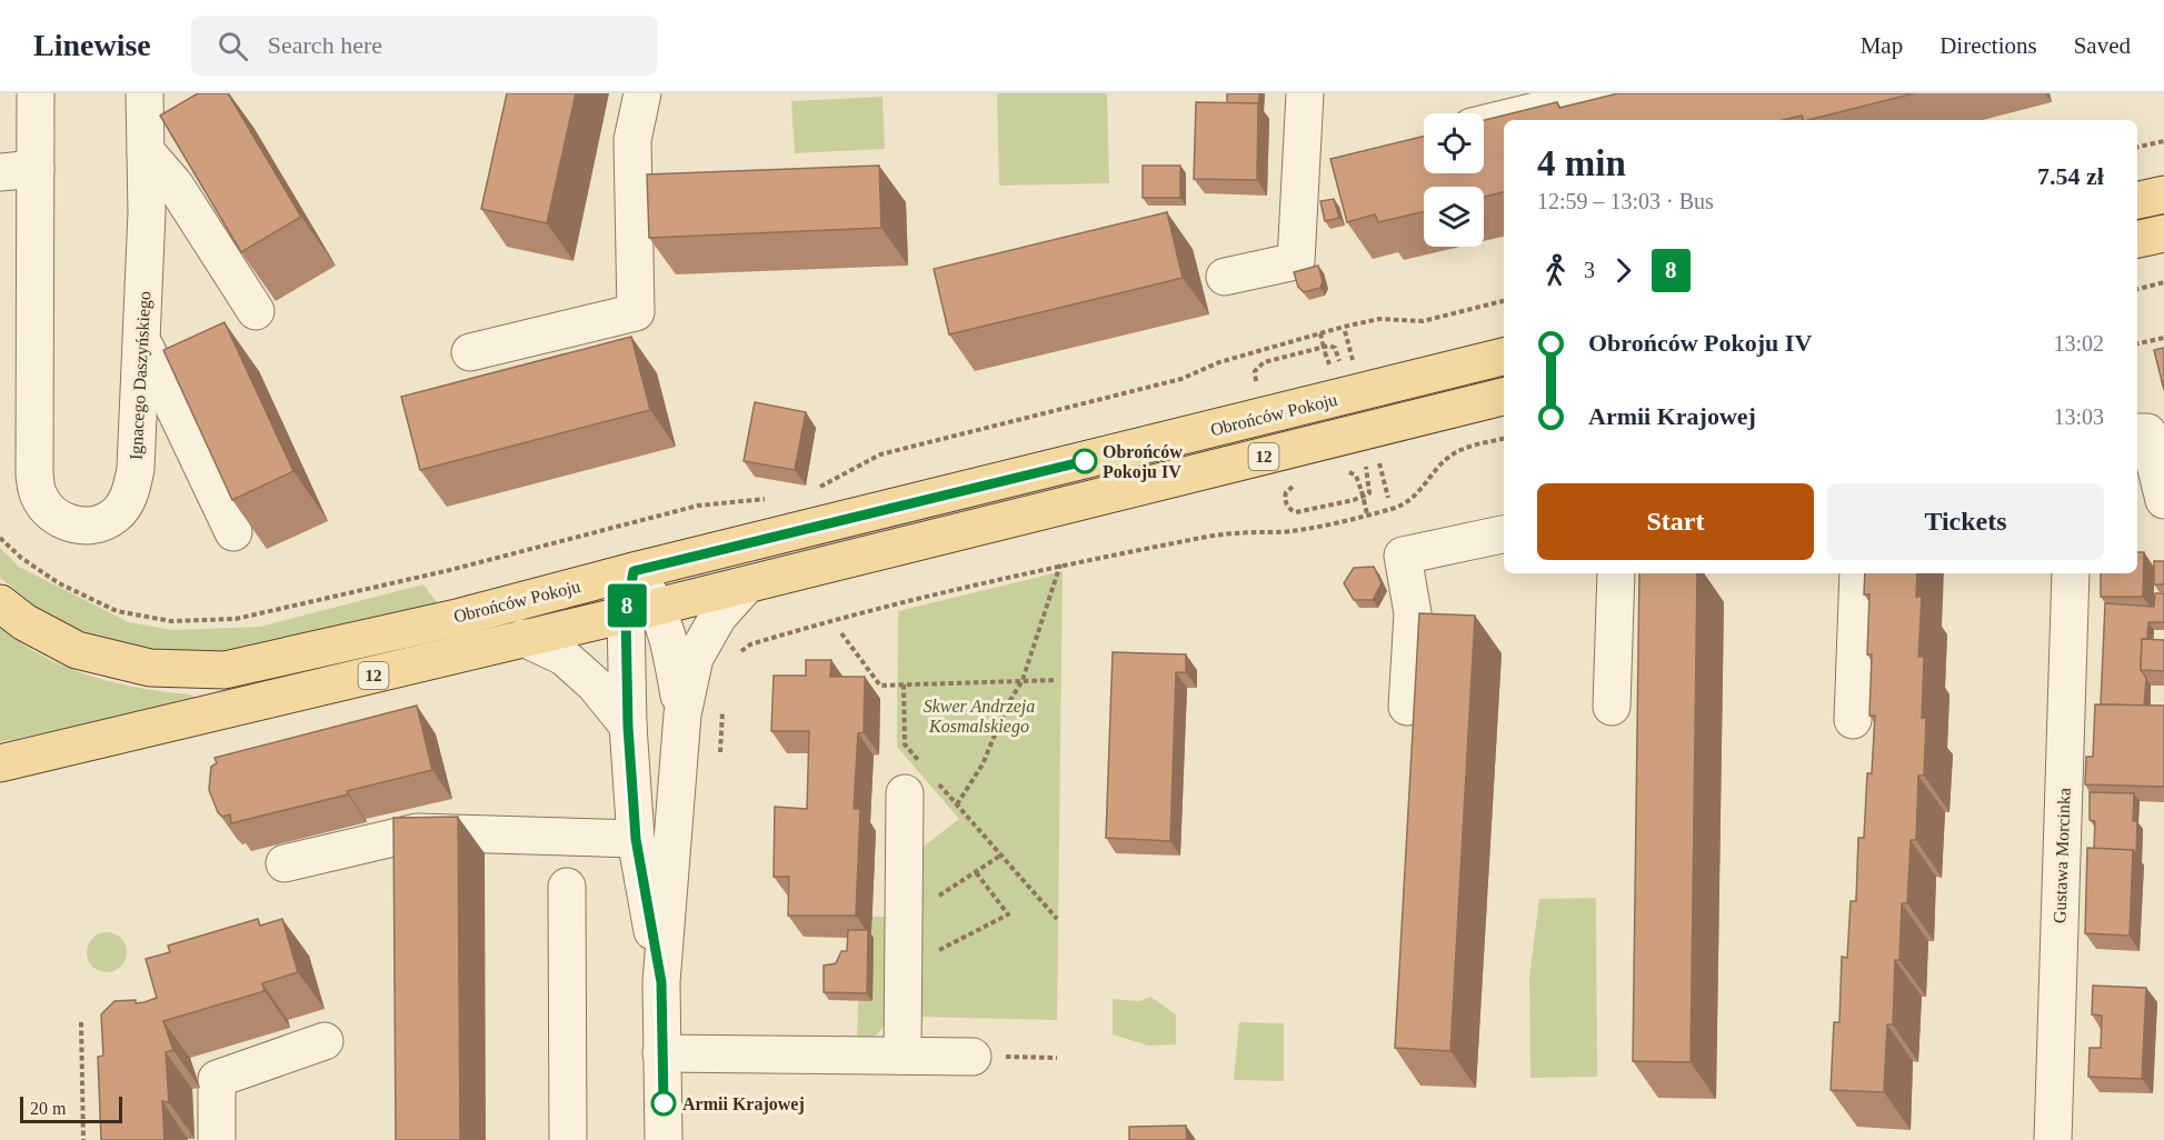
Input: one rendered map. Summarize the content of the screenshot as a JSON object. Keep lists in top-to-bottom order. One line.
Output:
{"streets":{"main road":["Obrońców Pokoju","12"],"street":["Ignacego Daszyńskiego","Gustawa Morcinka"]},"parks":["Skwer Andrzeja Kosmalskiego"],"places":["Obrońców Pokoju IV","Armii Krajowej"],"lines":["bus line 8"],"scale_bar":"20 m","page":{"header":"Linewise","search":"Search here","nav":["Map","Directions","Saved"],"on_map":"8","heading":["4 min","12:59 – 13:03 · Bus","7.54 zł"],"legs":["3","8"],"list":[{"name":"Obrońców Pokoju IV","value":"13:02"},{"name":"Armii Krajowej","value":"13:03"}],"buttons":["Start","Tickets"],"scale":"20 m"}}
